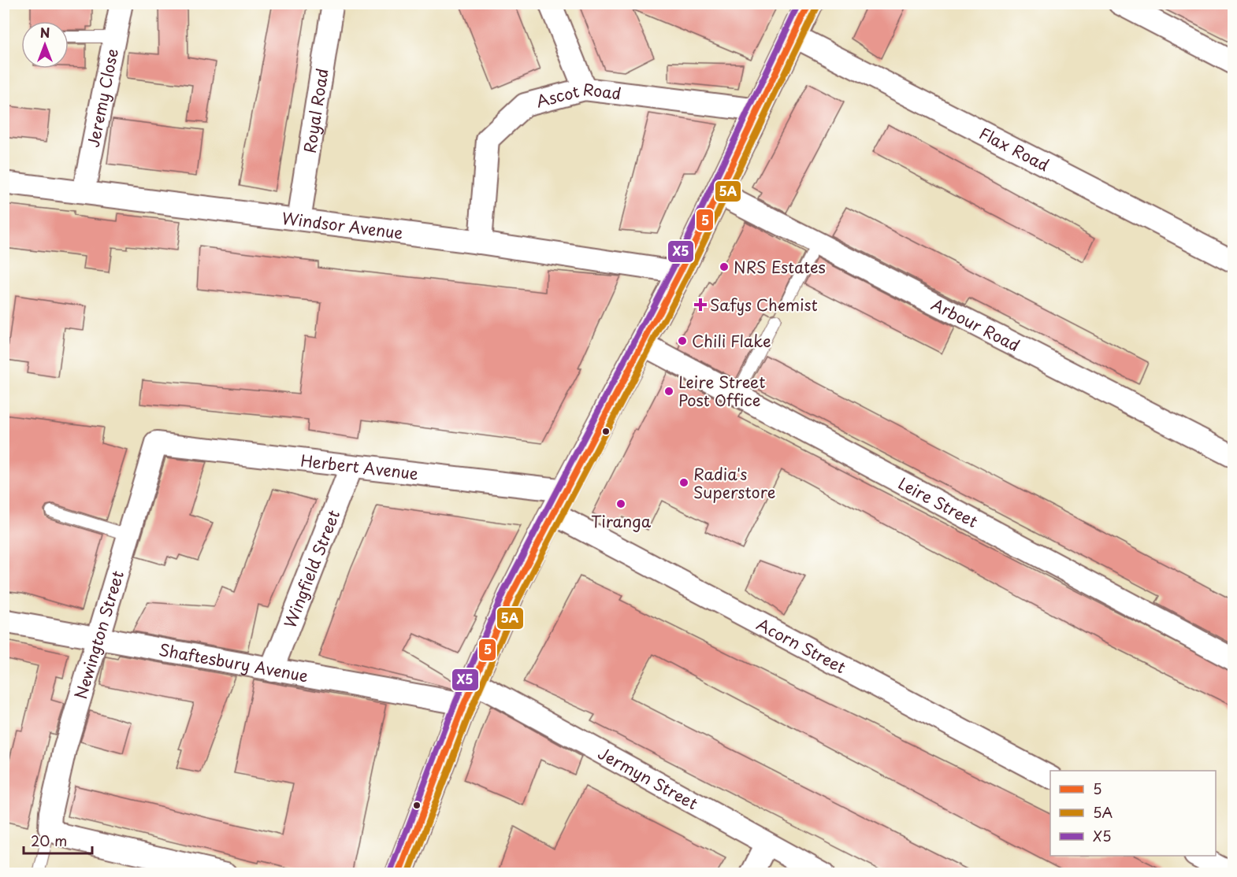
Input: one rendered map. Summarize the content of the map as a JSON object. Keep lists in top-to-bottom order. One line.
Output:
{"streets":{"street":["Jeremy Close","Ascot Road","Royal Road","Flax Road","Windsor Avenue","Arbour Road","Herbert Avenue","Leire Street","Wingfield Street","Newington Street","Acorn Street","Shaftesbury Avenue","Jermyn Street"]},"crossings":[["Jeremy Close","Windsor Avenue"],["Ascot Road","Windsor Avenue"],["Royal Road","Windsor Avenue"],["Herbert Avenue","Wingfield Street"],["Herbert Avenue","Newington Street"],["Wingfield Street","Shaftesbury Avenue"],["Newington Street","Shaftesbury Avenue"],["Shaftesbury Avenue","Jermyn Street"]],"places":{"other":["NRS Estates","Chili Flake","Leire Street Post Office","Radia's Superstore","Tiranga"],"health":["Safys Chemist"]},"lines":["transit line 5","transit line X5","transit line 5A"],"legend":["5","5A","X5"],"scale_bar":"20 m","north":"top"}
